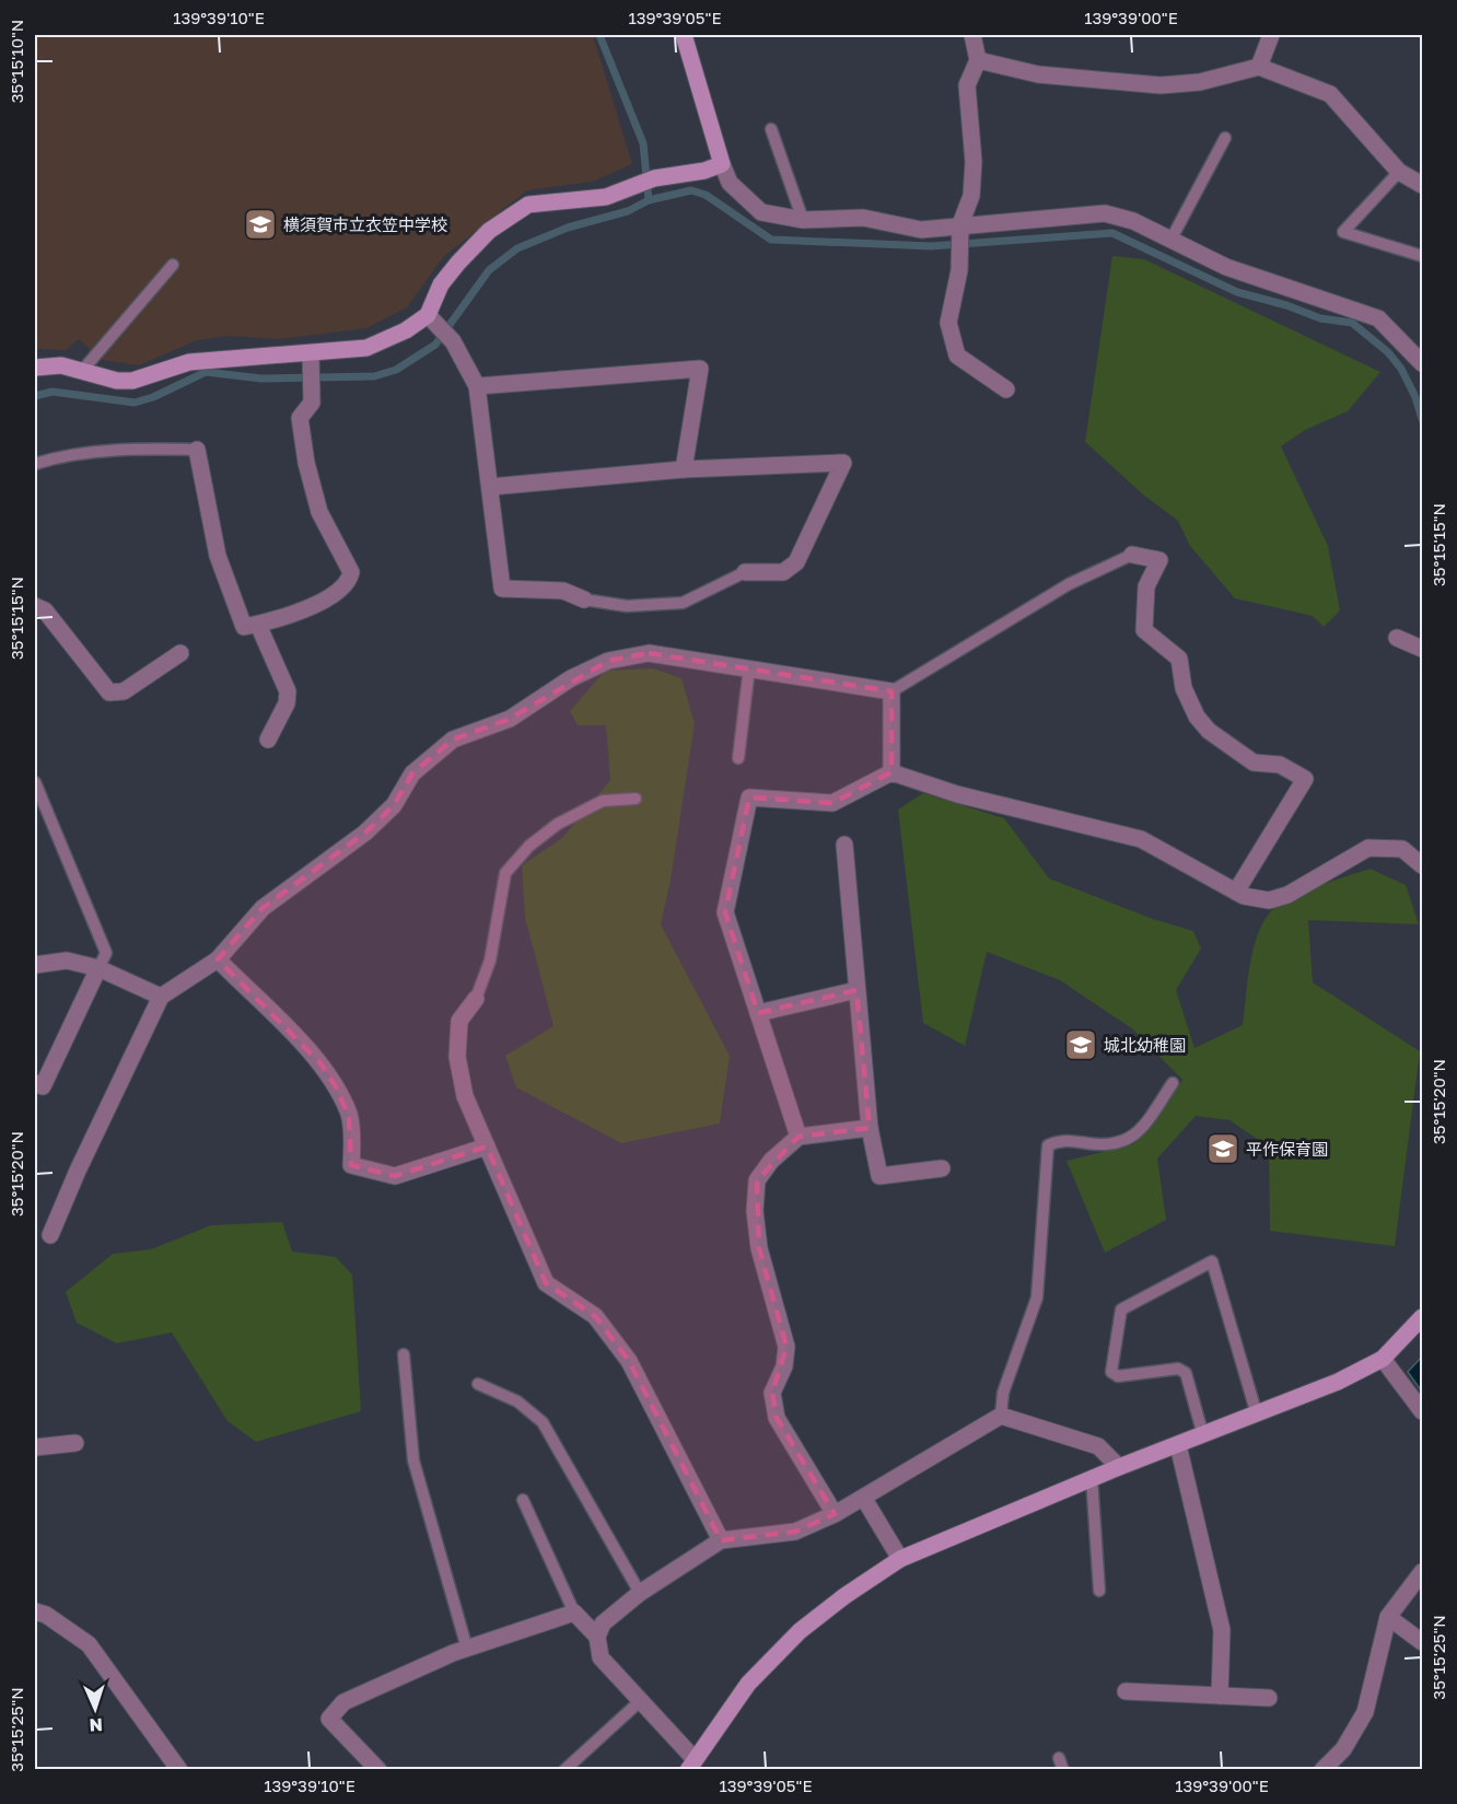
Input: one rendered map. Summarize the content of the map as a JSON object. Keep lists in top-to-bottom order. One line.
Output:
{"places":{"school or university":["横須賀市立衣笠中学校","城北幼稚園","平作保育園"]},"north":"bottom","coordinates":["139°39'10\"E","139°39'05\"E","139°39'00\"E","35°15'10\"N","35°15'15\"N","35°15'20\"N","35°15'25\"N"]}
